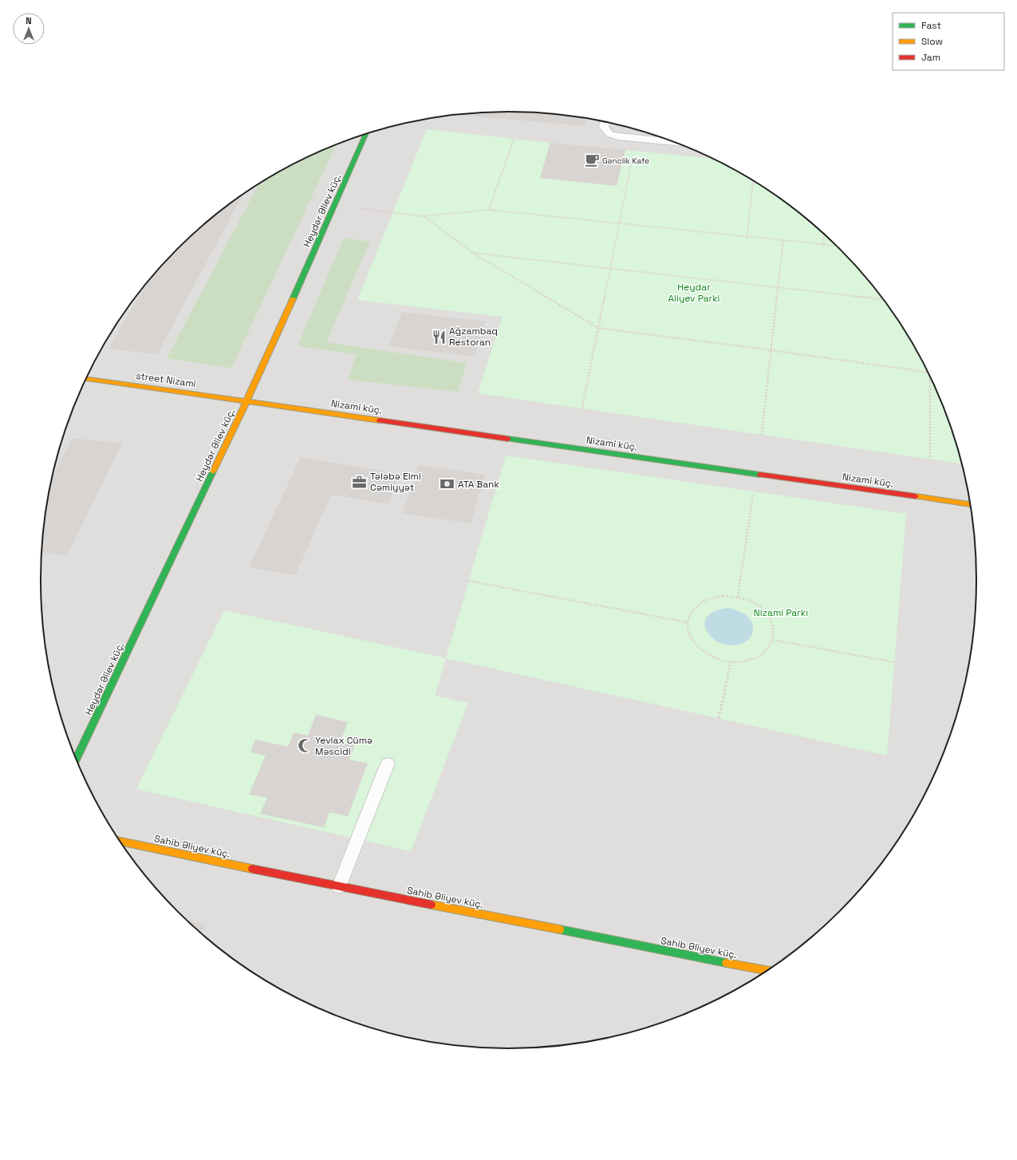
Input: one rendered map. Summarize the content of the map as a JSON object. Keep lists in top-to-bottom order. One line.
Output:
{"streets":{"main road":["Heydər Əliev küç.","street Nizami","Nizami küç.","Sahib Əliyev küç."]},"crossings":[["Heydər Əliev küç.","street Nizami"],["Heydər Əliev küç.","Nizami küç."],["street Nizami","Nizami küç."]],"parks":["Heydar Aliyev Parki","Nizami Parkı"],"places":{"cafe":["Gənclik Kafe"],"restaurant":["Ağzambaq Restoran"],"office":["Tələbə Elmi Cəmiyyət"],"bank":["ATA Bank"],"mosque":["Yevlax Cümə Məscidi"]},"legend":["Fast","Slow","Jam"],"north":"top"}
